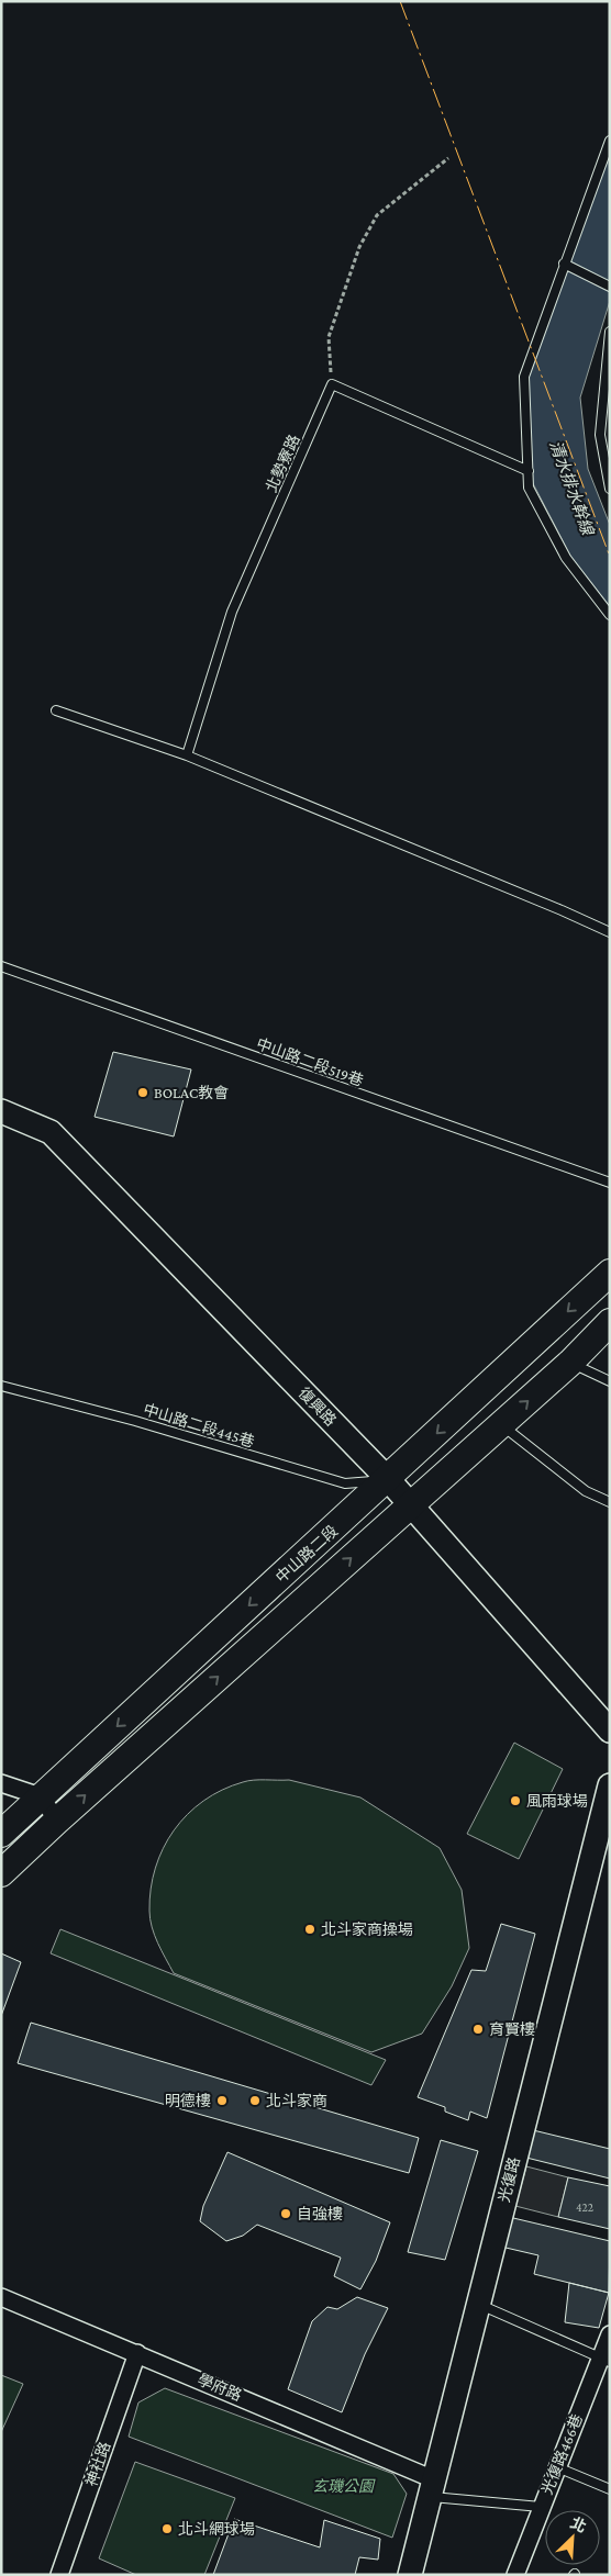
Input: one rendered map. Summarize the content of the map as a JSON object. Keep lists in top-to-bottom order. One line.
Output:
{"streets":{"main road":["中山路二段"],"street":["復興路","光復路","學府路","光復路466巷","神社路"],"lane":["北勢寮路","中山路二段519巷","中山路二段445巷"]},"crossings":[["復興路","中山路二段445巷"],["復興路","中山路二段"],["中山路二段445巷","中山路二段"],["光復路","學府路"],["學府路","神社路"]],"water":["清水排水幹線"],"parks":["玄璣公園"],"places":["BOLAC教會","風雨球場","北斗家商操場","育賢樓","明德樓","北斗家商","自強樓","北斗網球場"],"house_numbers":["422"],"north":"top right"}
